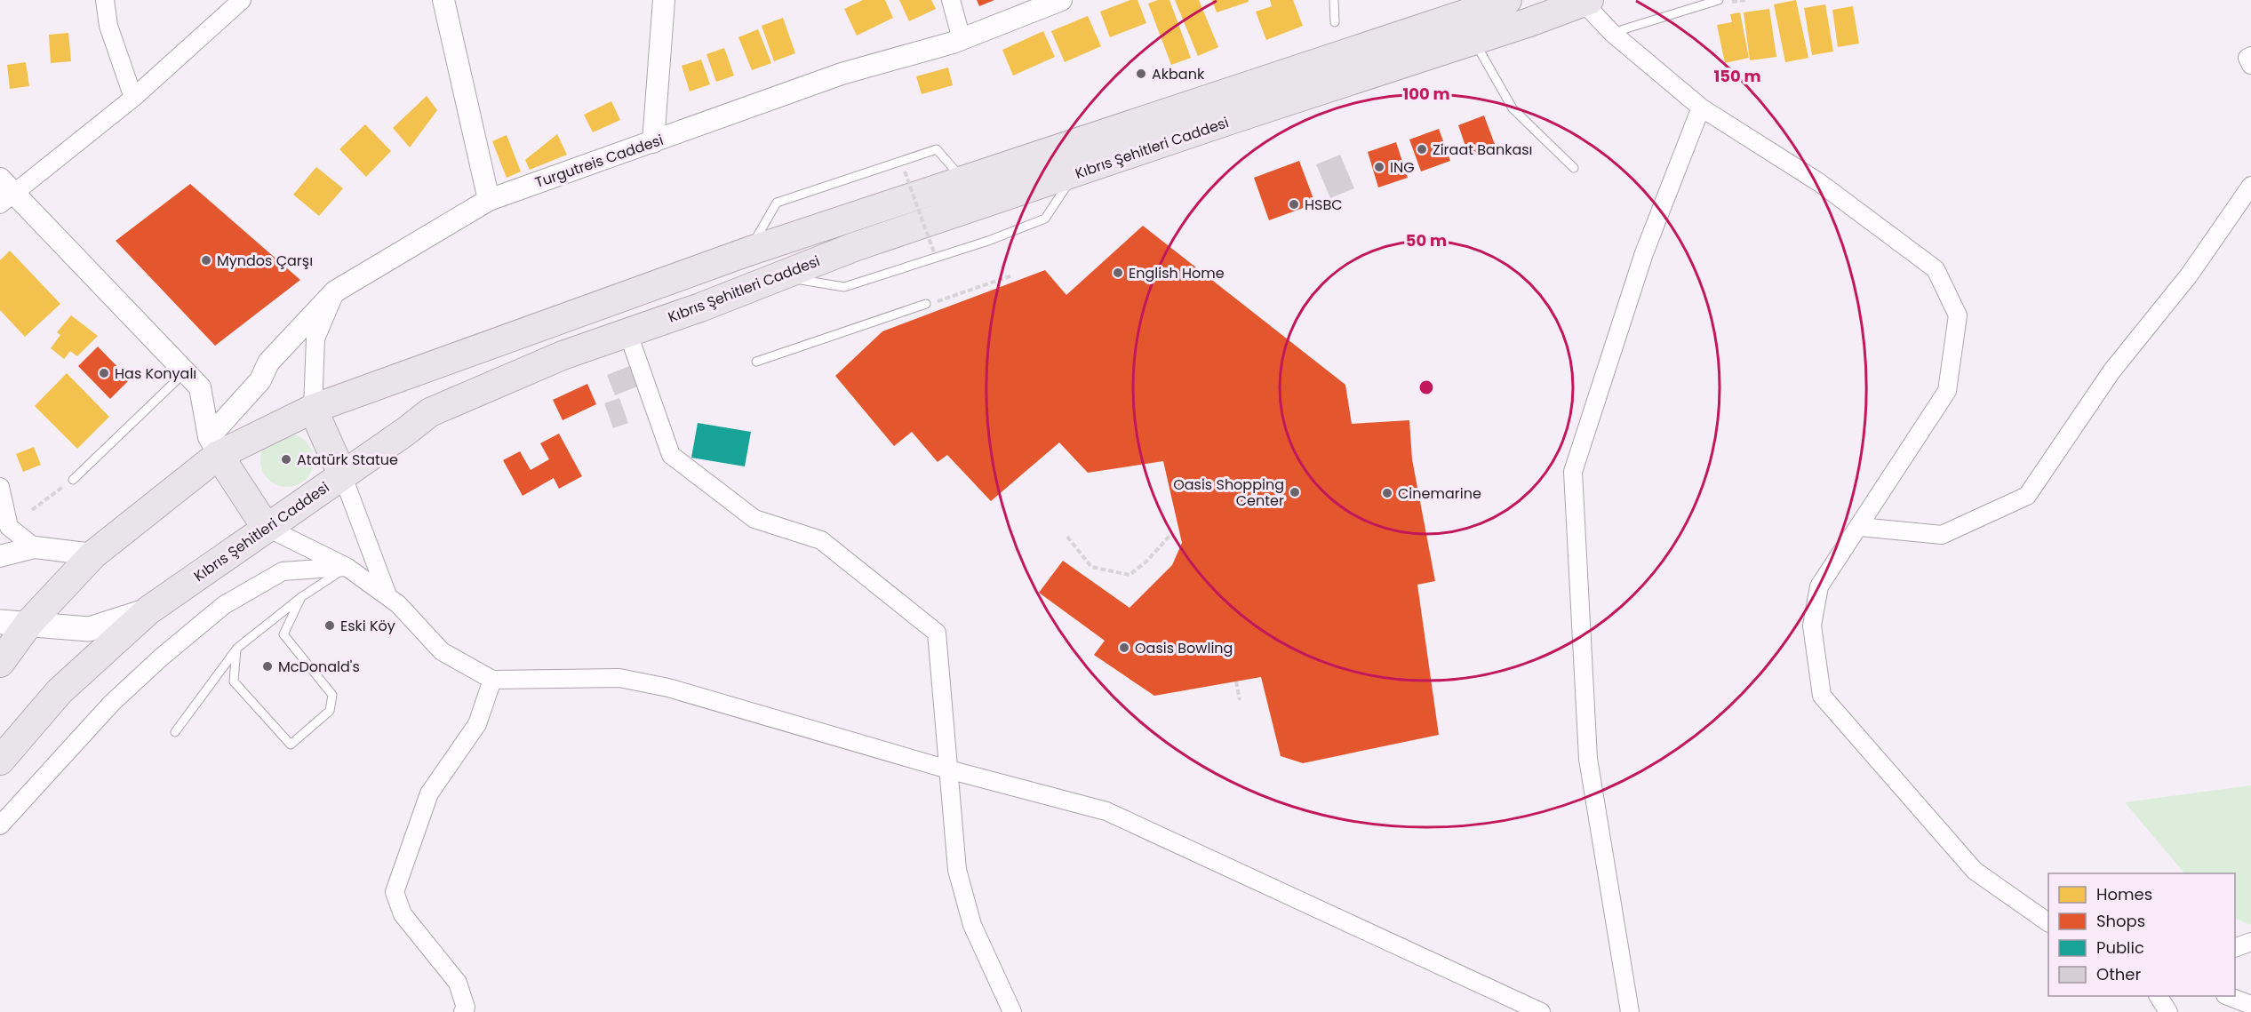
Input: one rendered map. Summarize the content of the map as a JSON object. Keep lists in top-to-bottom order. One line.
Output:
{"streets":{"highway":["Kıbrıs Şehitleri Caddesi"],"street":["Turgutreis Caddesi"]},"crossings":[["Kıbrıs Şehitleri Caddesi","Turgutreis Caddesi"]],"places":["Akbank","Ziraat Bankası","ING","HSBC","Myndos Çarşı","English Home","Has Konyalı","Atatürk Statue","Oasis Shopping Center","Cinemarine","Eski Köy","Oasis Bowling","McDonald's"],"legend":["Homes","Shops","Public","Other"],"rings":["150 m","100 m","50 m"]}
